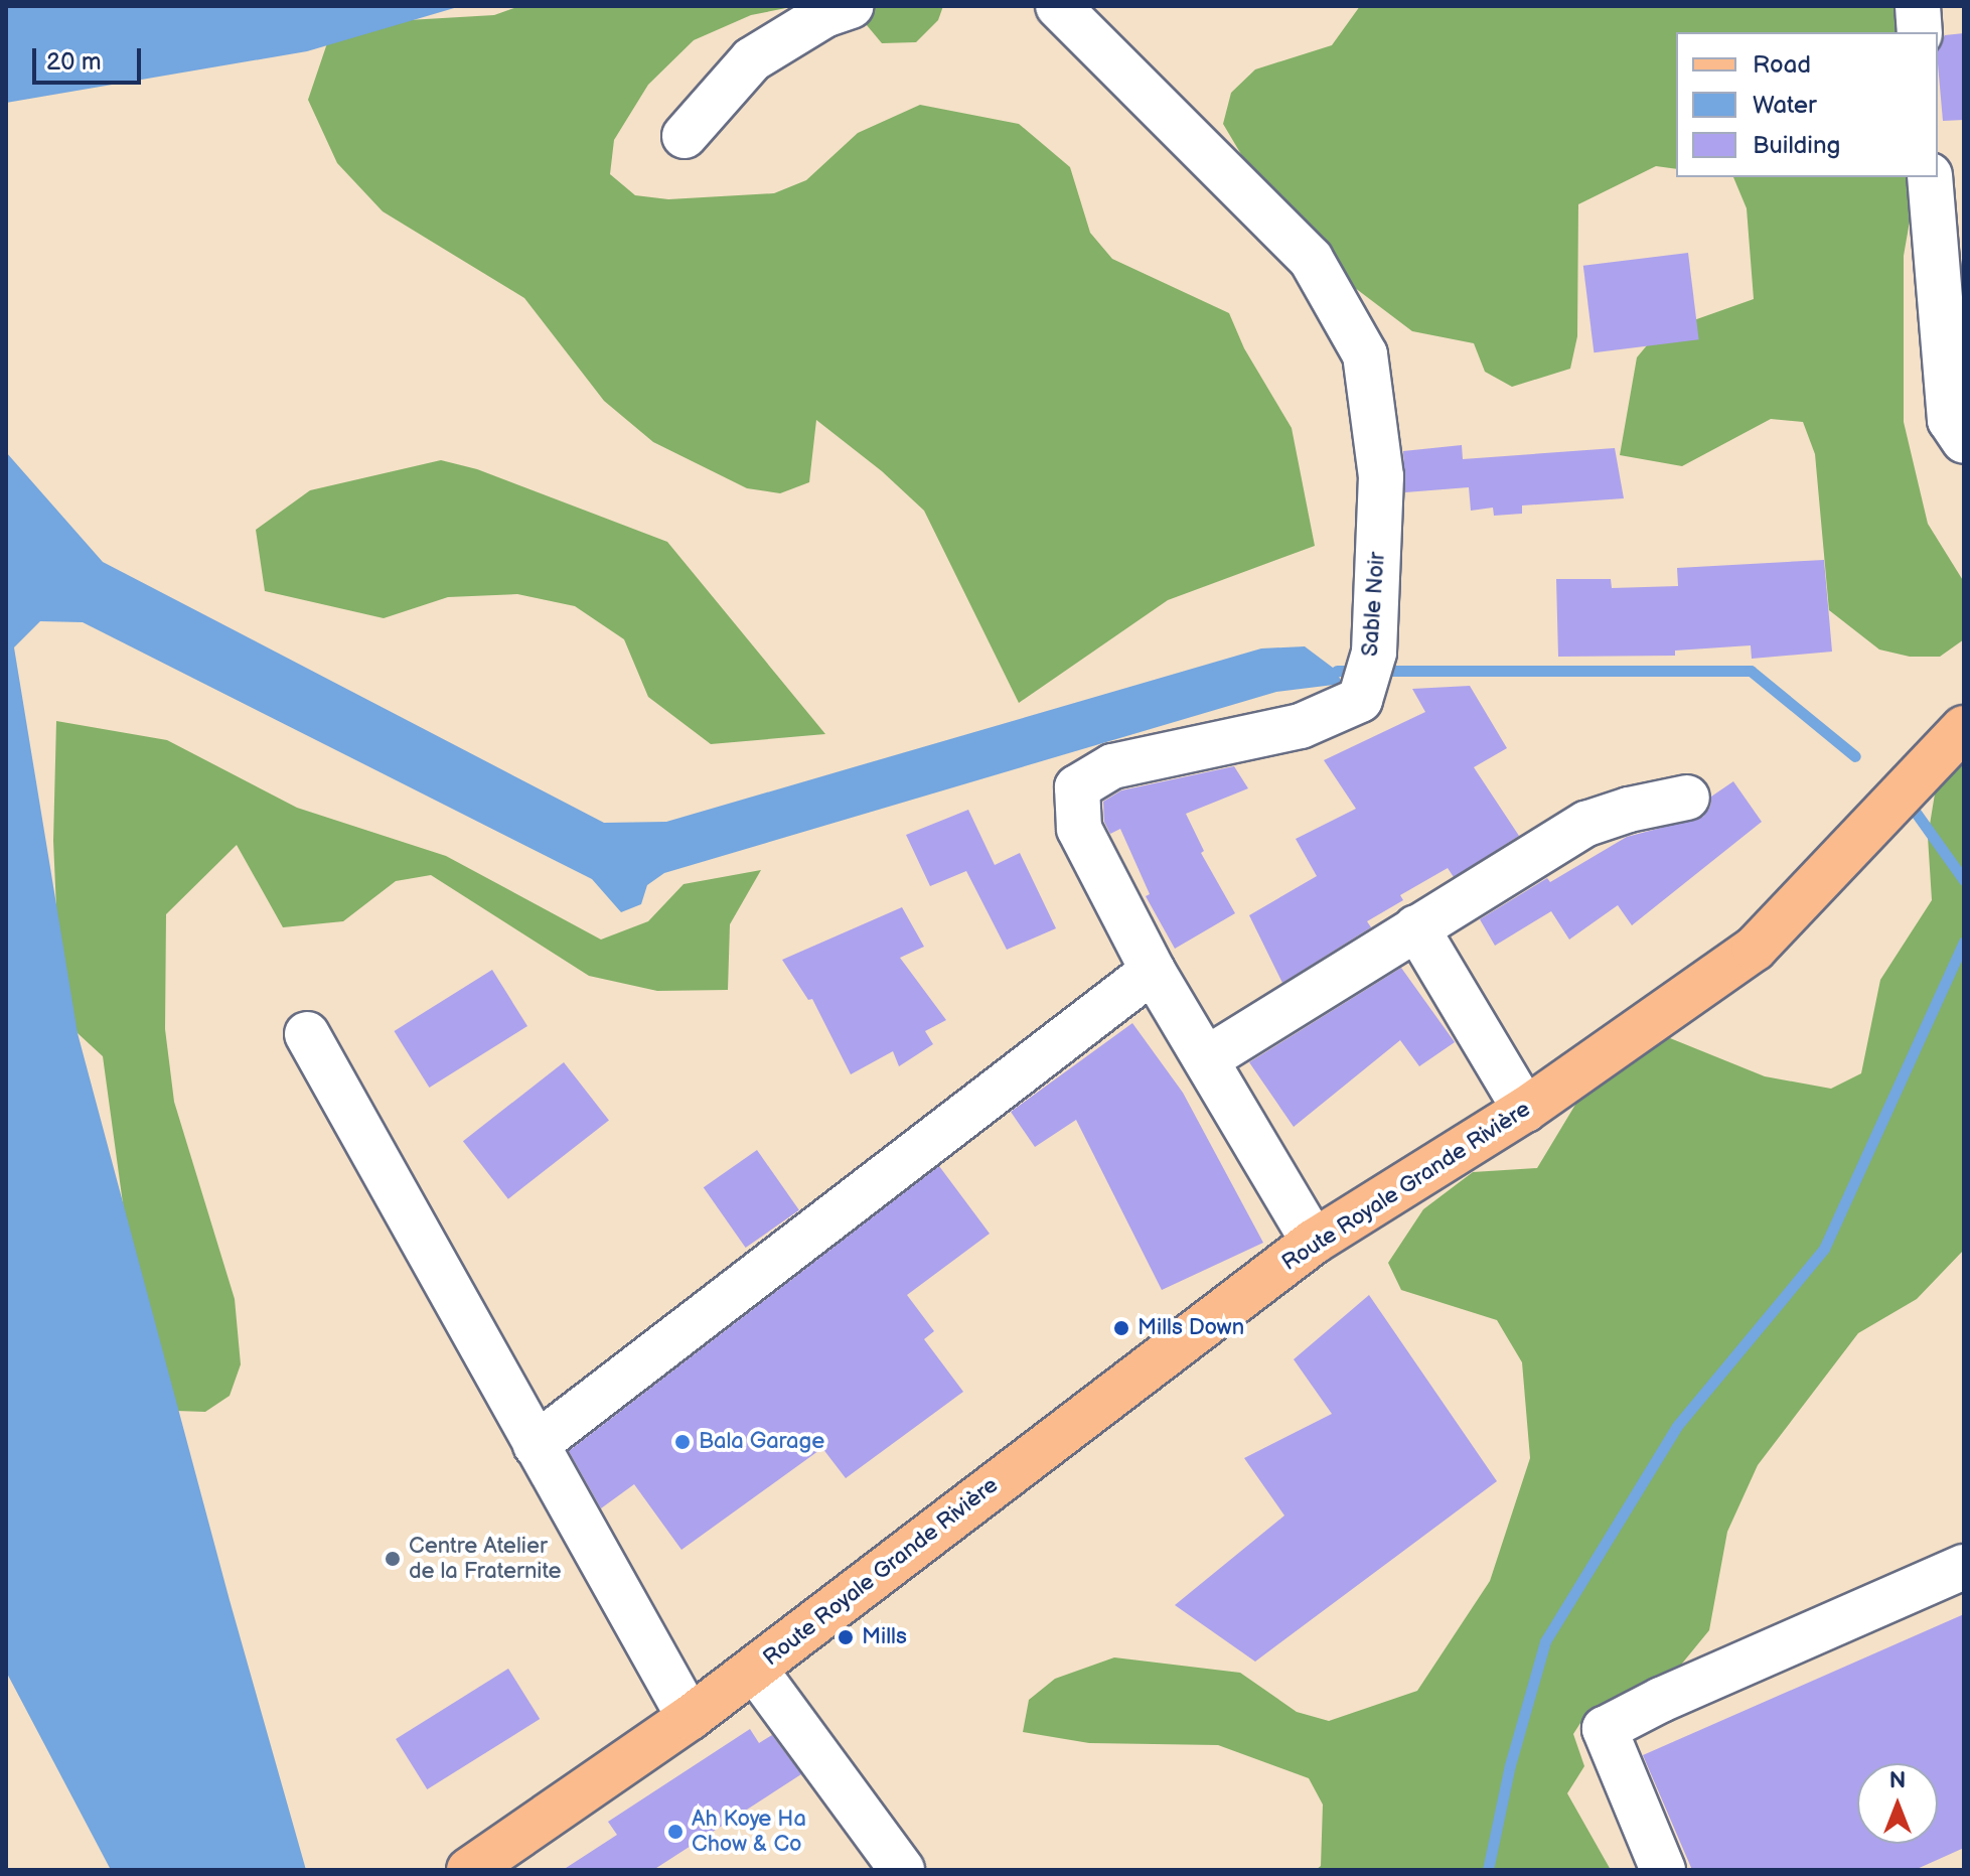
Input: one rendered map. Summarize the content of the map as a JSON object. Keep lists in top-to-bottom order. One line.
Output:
{"streets":{"main road":["Route Royale Grande Rivière"],"street":["Sable Noir"]},"crossings":[["Sable Noir","Route Royale Grande Rivière"]],"places":["Mills Down","Bala Garage","Centre Atelier de la Fraternite","Mills","Ah Koye Ha Chow & Co"],"legend":["Road","Water","Building"],"scale_bar":"20 m","north":"top"}
